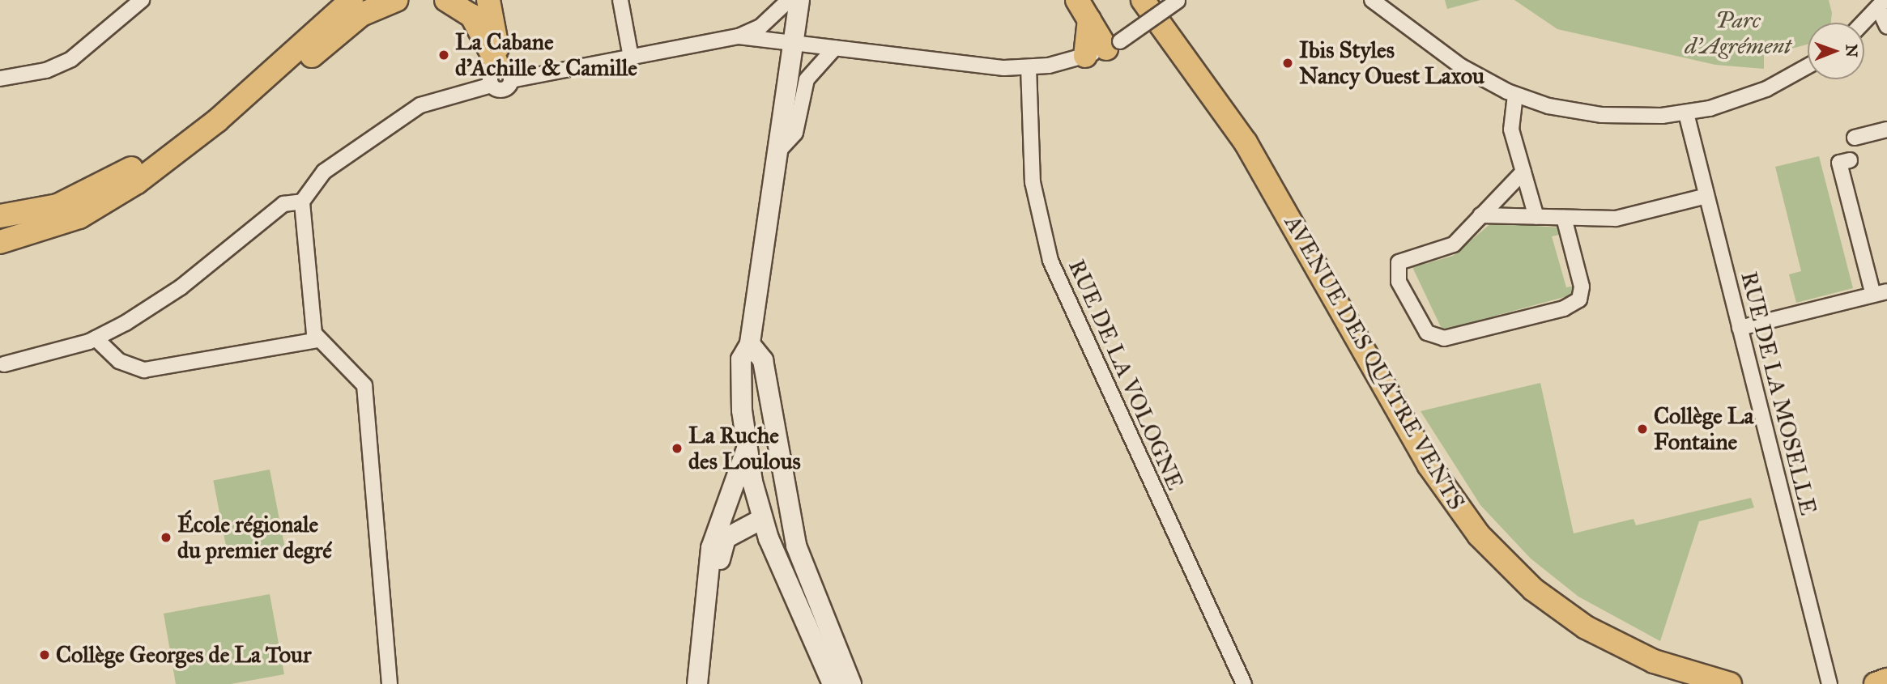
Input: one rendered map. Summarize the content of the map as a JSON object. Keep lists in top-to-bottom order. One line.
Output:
{"streets":{"main road":["AVENUE DES QUATRE VENTS"],"street":["RUE DE LA VOLOGNE","RUE DE LA MOSELLE"]},"parks":["Parc d'Agrément"],"places":["La Cabane d’Achille & Camille","Ibis Styles Nancy Ouest Laxou","Collège La Fontaine","La Ruche des Loulous","École régionale du premier degré","Collège Georges de La Tour"],"north":"right"}
